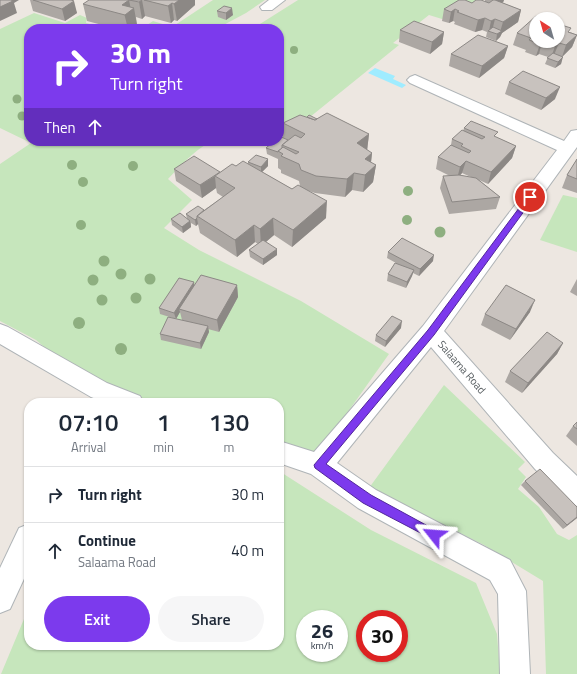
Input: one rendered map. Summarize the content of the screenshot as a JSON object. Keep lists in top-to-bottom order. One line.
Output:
{"streets":{"street":["Salaama Road"]},"north":"top left","page":{"turn":["30 m","Turn right"],"then":"Then","eta":["07:10","Arrival","1","min","130","m"],"list":[{"name":"Turn right","value":"30 m"},{"name":"Continue","note":"Salaama Road","value":"40 m"}],"buttons":["Exit","Share"],"speed":"26 km/h","limit":"30"}}
